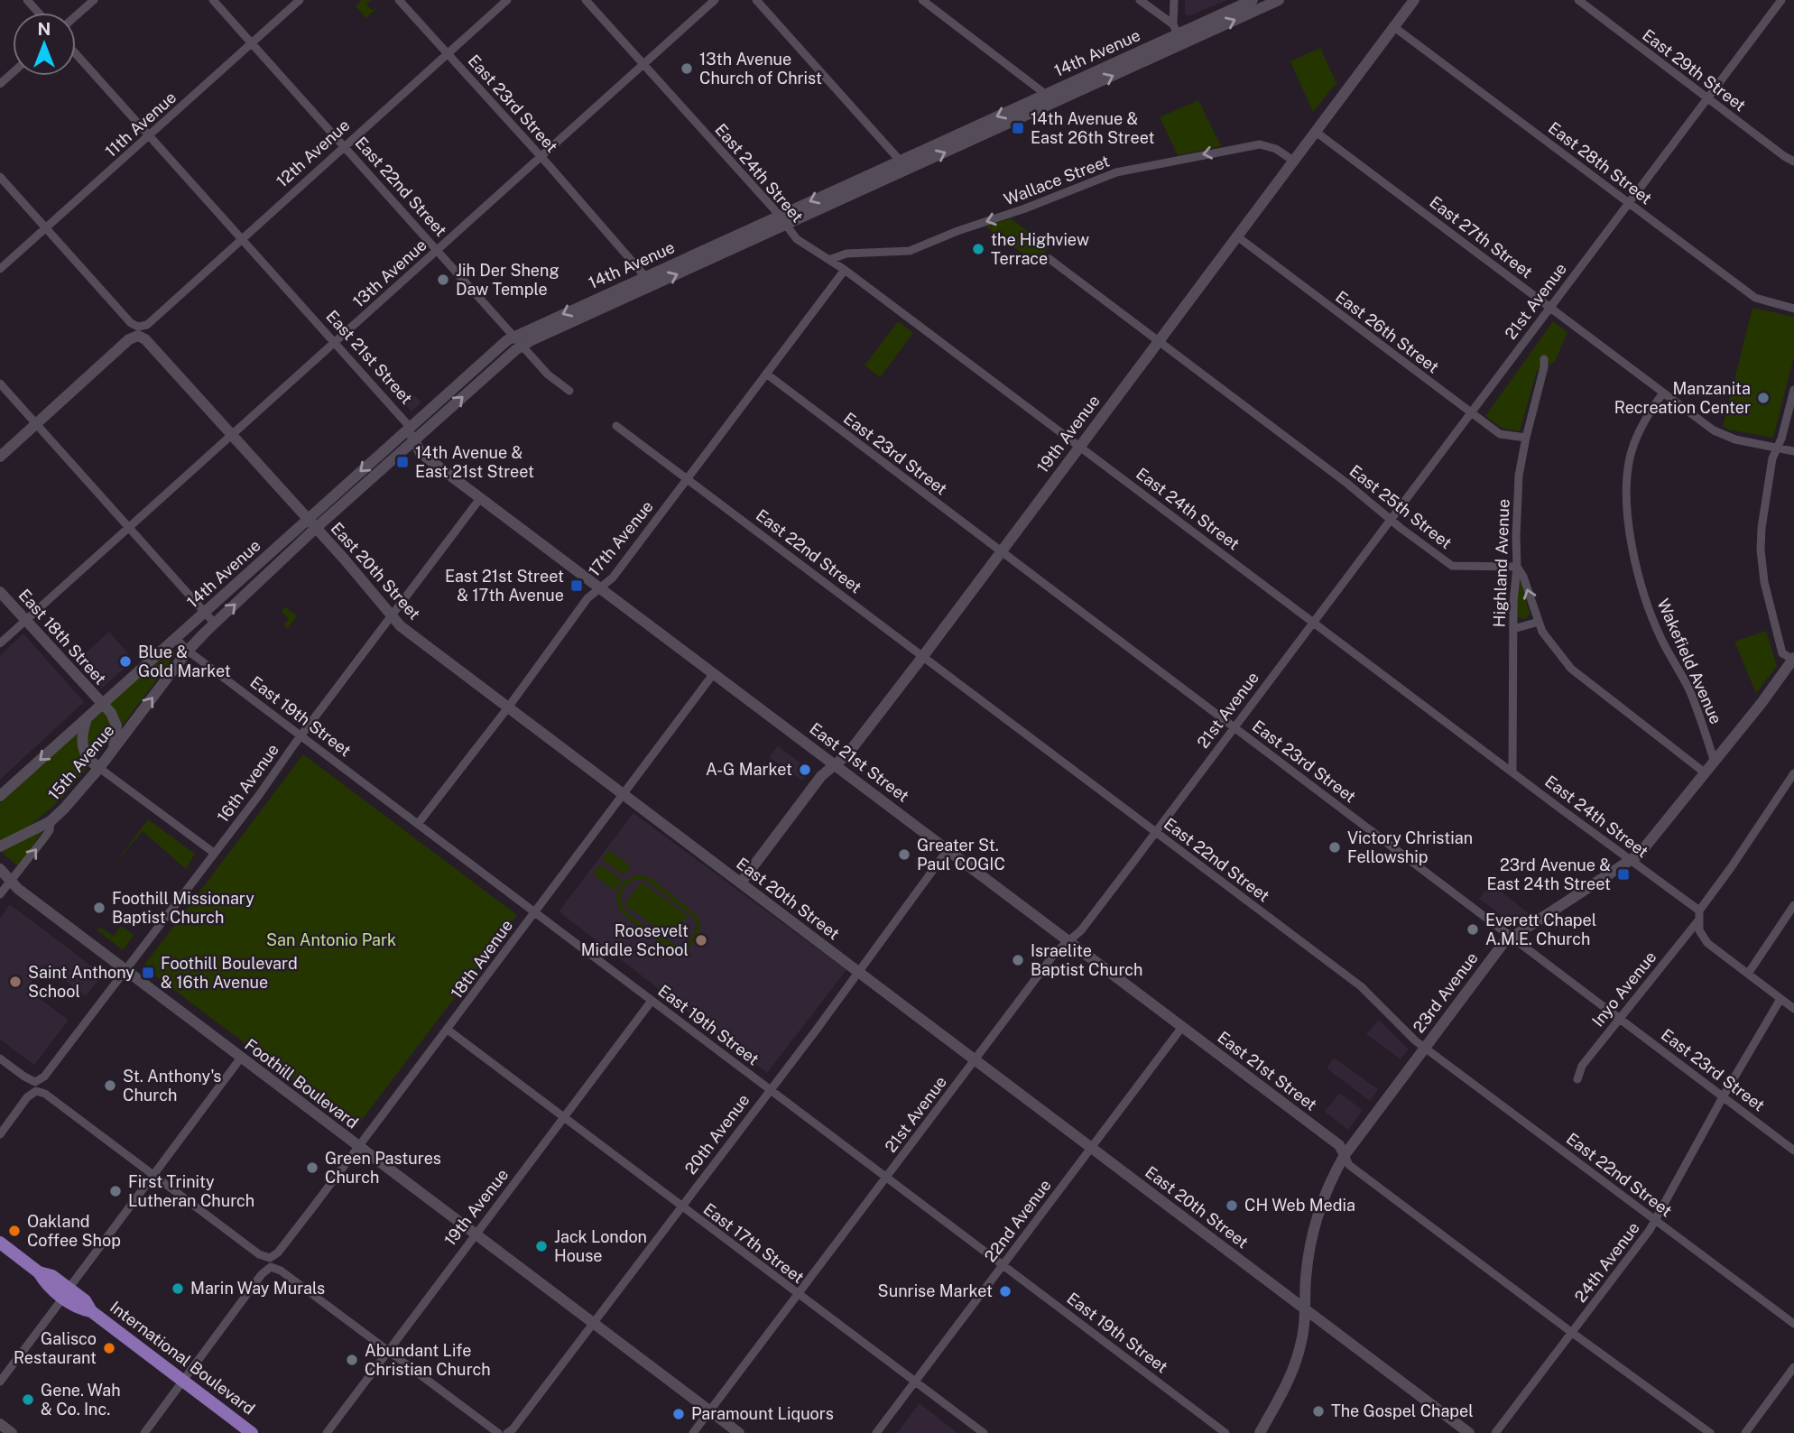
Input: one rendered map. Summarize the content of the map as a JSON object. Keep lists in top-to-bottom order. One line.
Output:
{"streets":{"main road":["International Boulevard"],"street":["14th Avenue","East 29th Street","East 23rd Street","11th Avenue","12th Avenue","East 28th Street","East 24th Street","Wallace Street","East 22nd Street","East 27th Street","13th Avenue","21st Avenue","East 26th Street","East 21st Street","19th Avenue","East 25th Street","17th Avenue","Highland Avenue","East 20th Street","East 18th Street","Wakefield Avenue","East 19th Street","15th Avenue","16th Avenue","18th Avenue","Inyo Avenue","23rd Avenue","Foothill Boulevard","20th Avenue","22nd Avenue","East 17th Street","24th Avenue"]},"crossings":[["14th Avenue","East 23rd Street"],["14th Avenue","East 24th Street"],["14th Avenue","East 22nd Street"],["14th Avenue","East 21st Street"],["14th Avenue","East 20th Street"],["14th Avenue","East 18th Street"],["14th Avenue","East 19th Street"],["14th Avenue","15th Avenue"],["East 29th Street","21st Avenue"],["East 23rd Street","12th Avenue"],["East 23rd Street","13th Avenue"],["East 23rd Street","21st Avenue"],["East 23rd Street","19th Avenue"],["East 23rd Street","17th Avenue"],["East 23rd Street","Inyo Avenue"],["East 23rd Street","23rd Avenue"],["East 23rd Street","24th Avenue"],["11th Avenue","East 22nd Street"],["11th Avenue","East 21st Street"],["11th Avenue","East 20th Street"],["12th Avenue","East 22nd Street"],["12th Avenue","East 21st Street"],["12th Avenue","East 20th Street"],["East 28th Street","21st Avenue"],["East 28th Street","19th Avenue"],["East 24th Street","Wallace Street"],["East 24th Street","13th Avenue"],["East 24th Street","21st Avenue"],["East 24th Street","19th Avenue"],["East 24th Street","17th Avenue"],["East 24th Street","Highland Avenue"],["East 24th Street","Inyo Avenue"],["East 24th Street","23rd Avenue"],["East 24th Street","24th Avenue"],["Wallace Street","19th Avenue"],["East 22nd Street","13th Avenue"],["East 22nd Street","21st Avenue"],["East 22nd Street","19th Avenue"],["East 22nd Street","17th Avenue"],["East 22nd Street","23rd Avenue"],["East 22nd Street","24th Avenue"],["East 27th Street","21st Avenue"],["East 27th Street","19th Avenue"],["East 27th Street","Wakefield Avenue"],["13th Avenue","East 21st Street"],["13th Avenue","East 20th Street"],["13th Avenue","East 18th Street"],["21st Avenue","East 26th Street"],["21st Avenue","East 21st Street"],["21st Avenue","East 25th Street"],["21st Avenue","East 20th Street"],["21st Avenue","East 19th Street"],["21st Avenue","Foothill Boulevard"],["21st Avenue","East 17th Street"],["East 26th Street","19th Avenue"],["East 26th Street","Highland Avenue"],["East 21st Street","19th Avenue"],["East 21st Street","17th Avenue"],["East 21st Street","16th Avenue"],["East 21st Street","18th Avenue"],["East 21st Street","23rd Avenue"],["East 21st Street","20th Avenue"],["East 21st Street","22nd Avenue"],["East 21st Street","24th Avenue"],["19th Avenue","East 25th Street"],["19th Avenue","East 20th Street"],["19th Avenue","East 19th Street"],["19th Avenue","Foothill Boulevard"],["19th Avenue","East 17th Street"],["East 25th Street","Highland Avenue"],["17th Avenue","East 20th Street"],["17th Avenue","East 19th Street"],["East 20th Street","16th Avenue"],["East 20th Street","18th Avenue"],["East 20th Street","23rd Avenue"],["East 20th Street","20th Avenue"],["East 20th Street","22nd Avenue"],["East 18th Street","15th Avenue"],["Wakefield Avenue","23rd Avenue"],["East 19th Street","15th Avenue"],["East 19th Street","16th Avenue"],["East 19th Street","18th Avenue"],["East 19th Street","20th Avenue"],["East 19th Street","22nd Avenue"],["15th Avenue","Foothill Boulevard"],["16th Avenue","Foothill Boulevard"],["18th Avenue","Foothill Boulevard"],["18th Avenue","East 17th Street"],["18th Avenue","International Boulevard"],["Foothill Boulevard","20th Avenue"],["20th Avenue","East 17th Street"],["22nd Avenue","East 17th Street"]],"one_way":["Wallace Street","15th Avenue"],"parks":["San Antonio Park"],"places":{"other":["13th Avenue Church of Christ","the Highview Terrace","Jih Der Sheng Daw Temple","Manzanita Recreation Center","Blue & Gold Market","A-G Market","Victory Christian Fellowship","Greater St. Paul COGIC","Foothill Missionary Baptist Church","Everett Chapel A.M.E. Church","Roosevelt Middle School","Israelite Baptist Church","Saint Anthony School","St. Anthony's Church","Green Pastures Church","First Trinity Lutheran Church","CH Web Media","Oakland Coffee Shop","Jack London House","Marin Way Murals","Sunrise Market","Galisco Restaurant","Abundant Life Christian Church","Gene. Wah & Co. Inc.","The Gospel Chapel","Paramount Liquors"],"transit":["14th Avenue & East 26th Street","14th Avenue & East 21st Street","East 21st Street & 17th Avenue","23rd Avenue & East 24th Street","Foothill Boulevard & 16th Avenue"]},"north":"top"}
